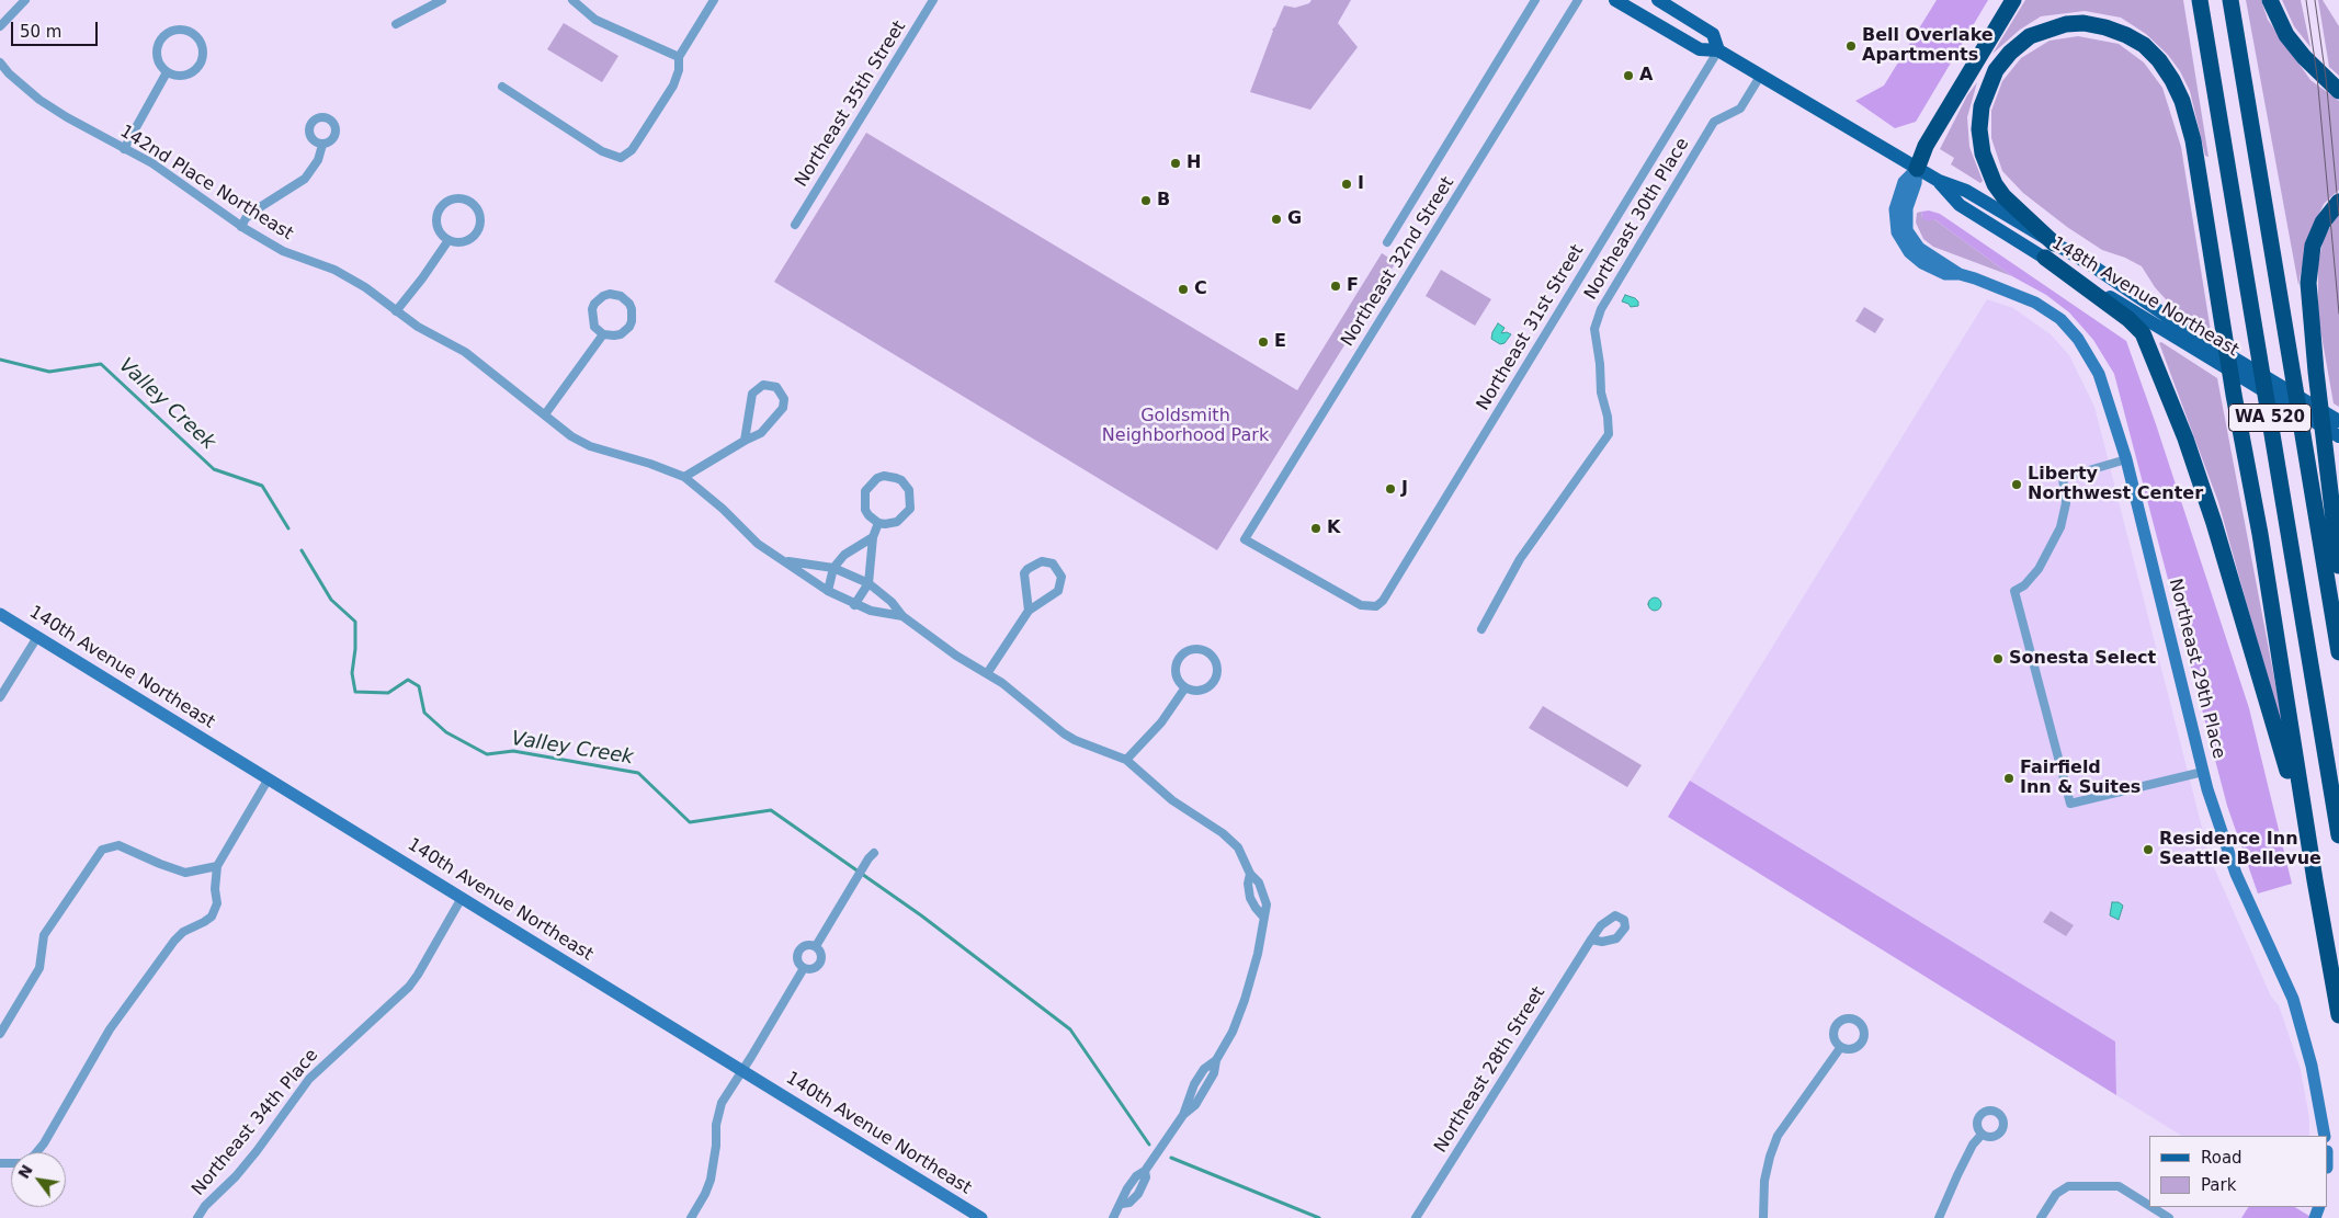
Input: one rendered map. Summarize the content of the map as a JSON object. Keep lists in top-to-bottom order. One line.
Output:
{"streets":{"highway":["WA 520"],"main road":["148th Avenue Northeast"],"street":["Northeast 35th Street","142nd Place Northeast","Northeast 30th Place","Northeast 32nd Street","Northeast 31st Street","140th Avenue Northeast","Northeast 29th Place","Northeast 28th Street","Northeast 34th Place"]},"crossings":[["Northeast 30th Place","148th Avenue Northeast"],["Northeast 32nd Street","Northeast 31st Street"],["148th Avenue Northeast","Northeast 31st Street"],["148th Avenue Northeast","Northeast 29th Place"],["140th Avenue Northeast","Northeast 34th Place"]],"water":["Valley Creek"],"parks":["Goldsmith Neighborhood Park"],"places":["Bell Overlake Apartments","A","H","I","B","G","F","C","E","Liberty Northwest Center","J","K","Sonesta Select","Fairfield Inn & Suites","Residence Inn Seattle Bellevue"],"legend":["Road","Park"],"scale_bar":"50 m","north":"top left"}
